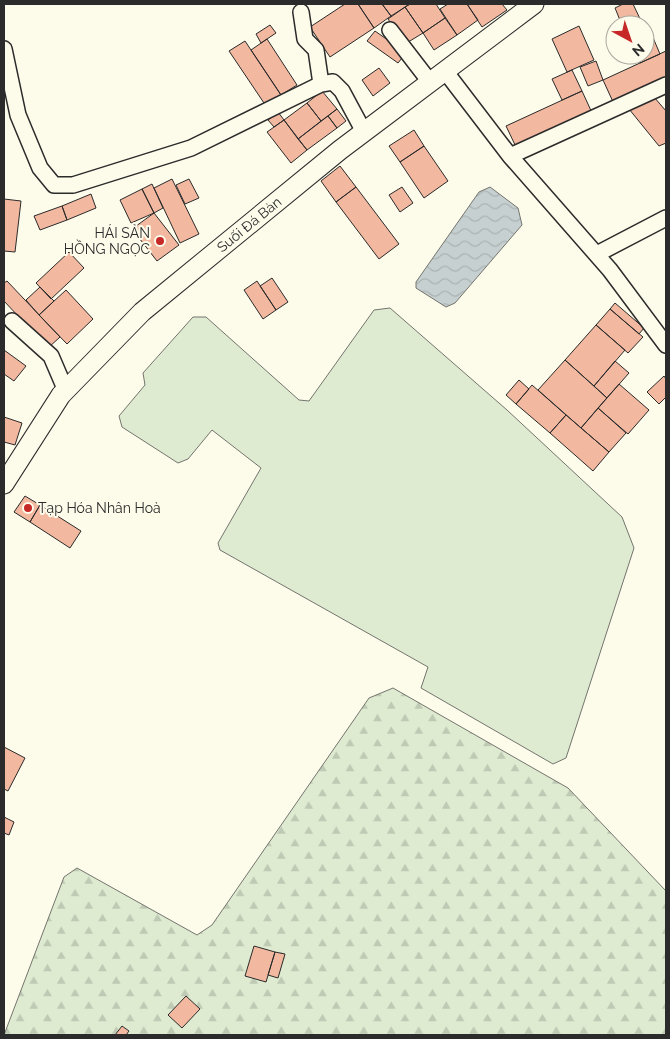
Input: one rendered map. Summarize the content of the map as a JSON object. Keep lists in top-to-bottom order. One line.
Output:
{"streets":{"street":["Suối Đá Bàn"]},"places":["HÁI SẢN HỒNG NGỌC","Tạp Hóa Nhân Hoà"],"north":"bottom right"}
